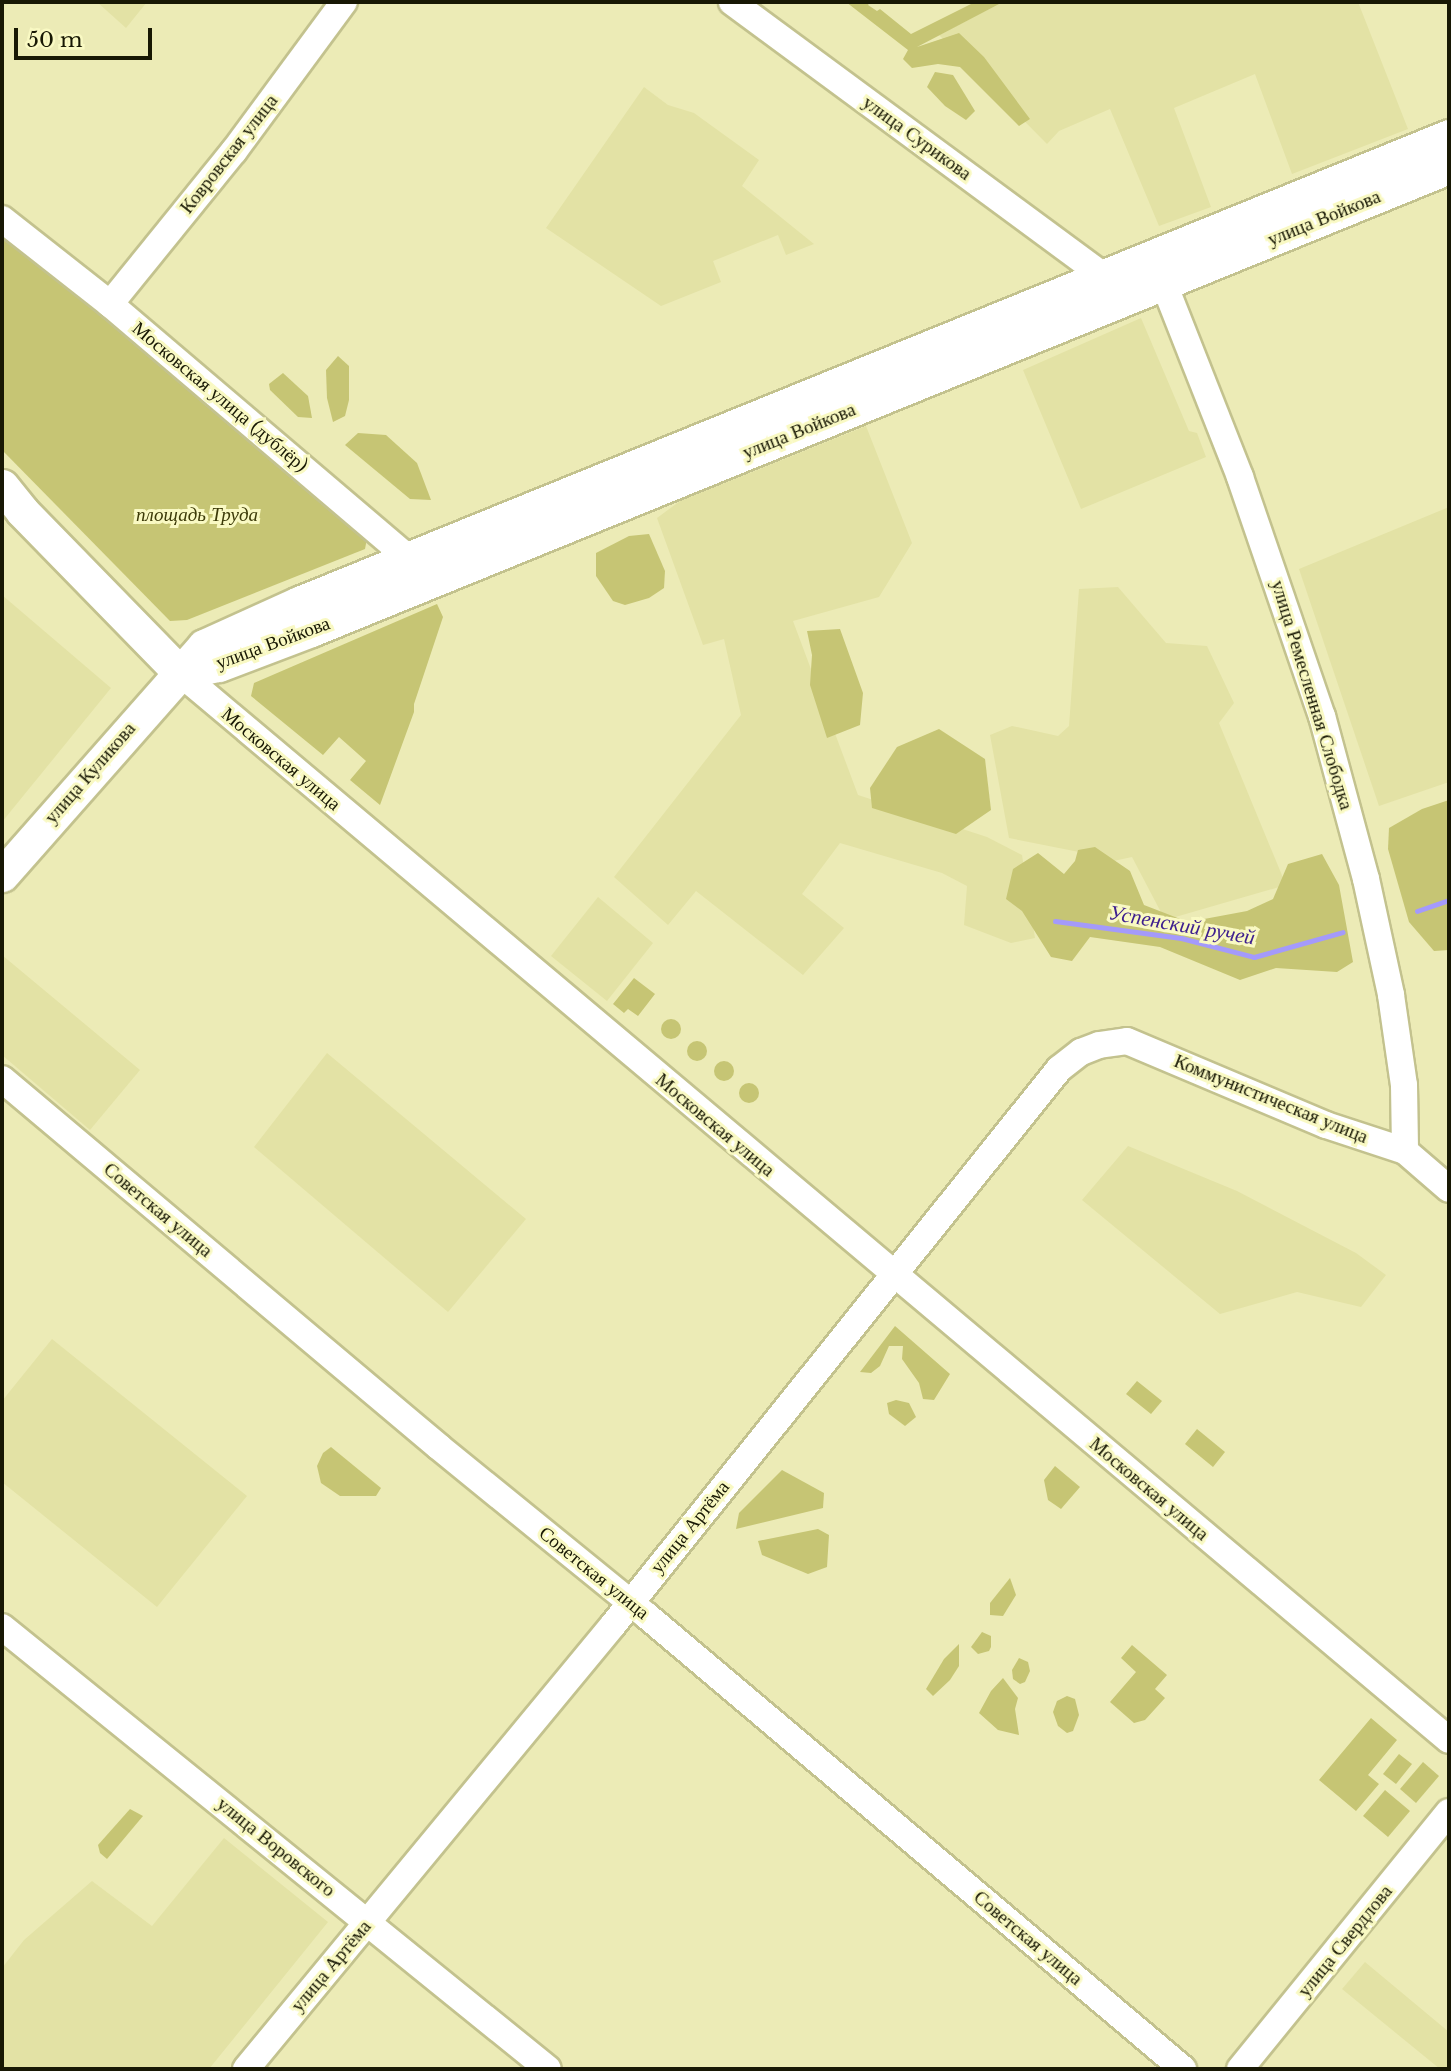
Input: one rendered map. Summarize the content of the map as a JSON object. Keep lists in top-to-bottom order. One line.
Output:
{"streets":{"main road":["улица Войкова","Московская улица","улица Куликова"],"street":["улица Сурикова","Ковровская улица","Московская улица (дублёр)","улица Ремесленная Слободка","Коммунистическая улица","Советская улица","улица Артёма","улица Воровского","улица Свердлова"]},"crossings":[["улица Сурикова","улица Войкова"],["Ковровская улица","Московская улица (дублёр)"],["улица Войкова","Московская улица (дублёр)"],["улица Войкова","улица Ремесленная Слободка"],["улица Войкова","Московская улица"],["улица Войкова","улица Куликова"],["улица Ремесленная Слободка","Коммунистическая улица"],["Московская улица","улица Куликова"],["Московская улица","улица Артёма"],["Коммунистическая улица","улица Артёма"],["Советская улица","улица Артёма"],["улица Артёма","улица Воровского"]],"water":["Успенский ручей"],"parks":["площадь Труда"],"scale_bar":"50 m"}
